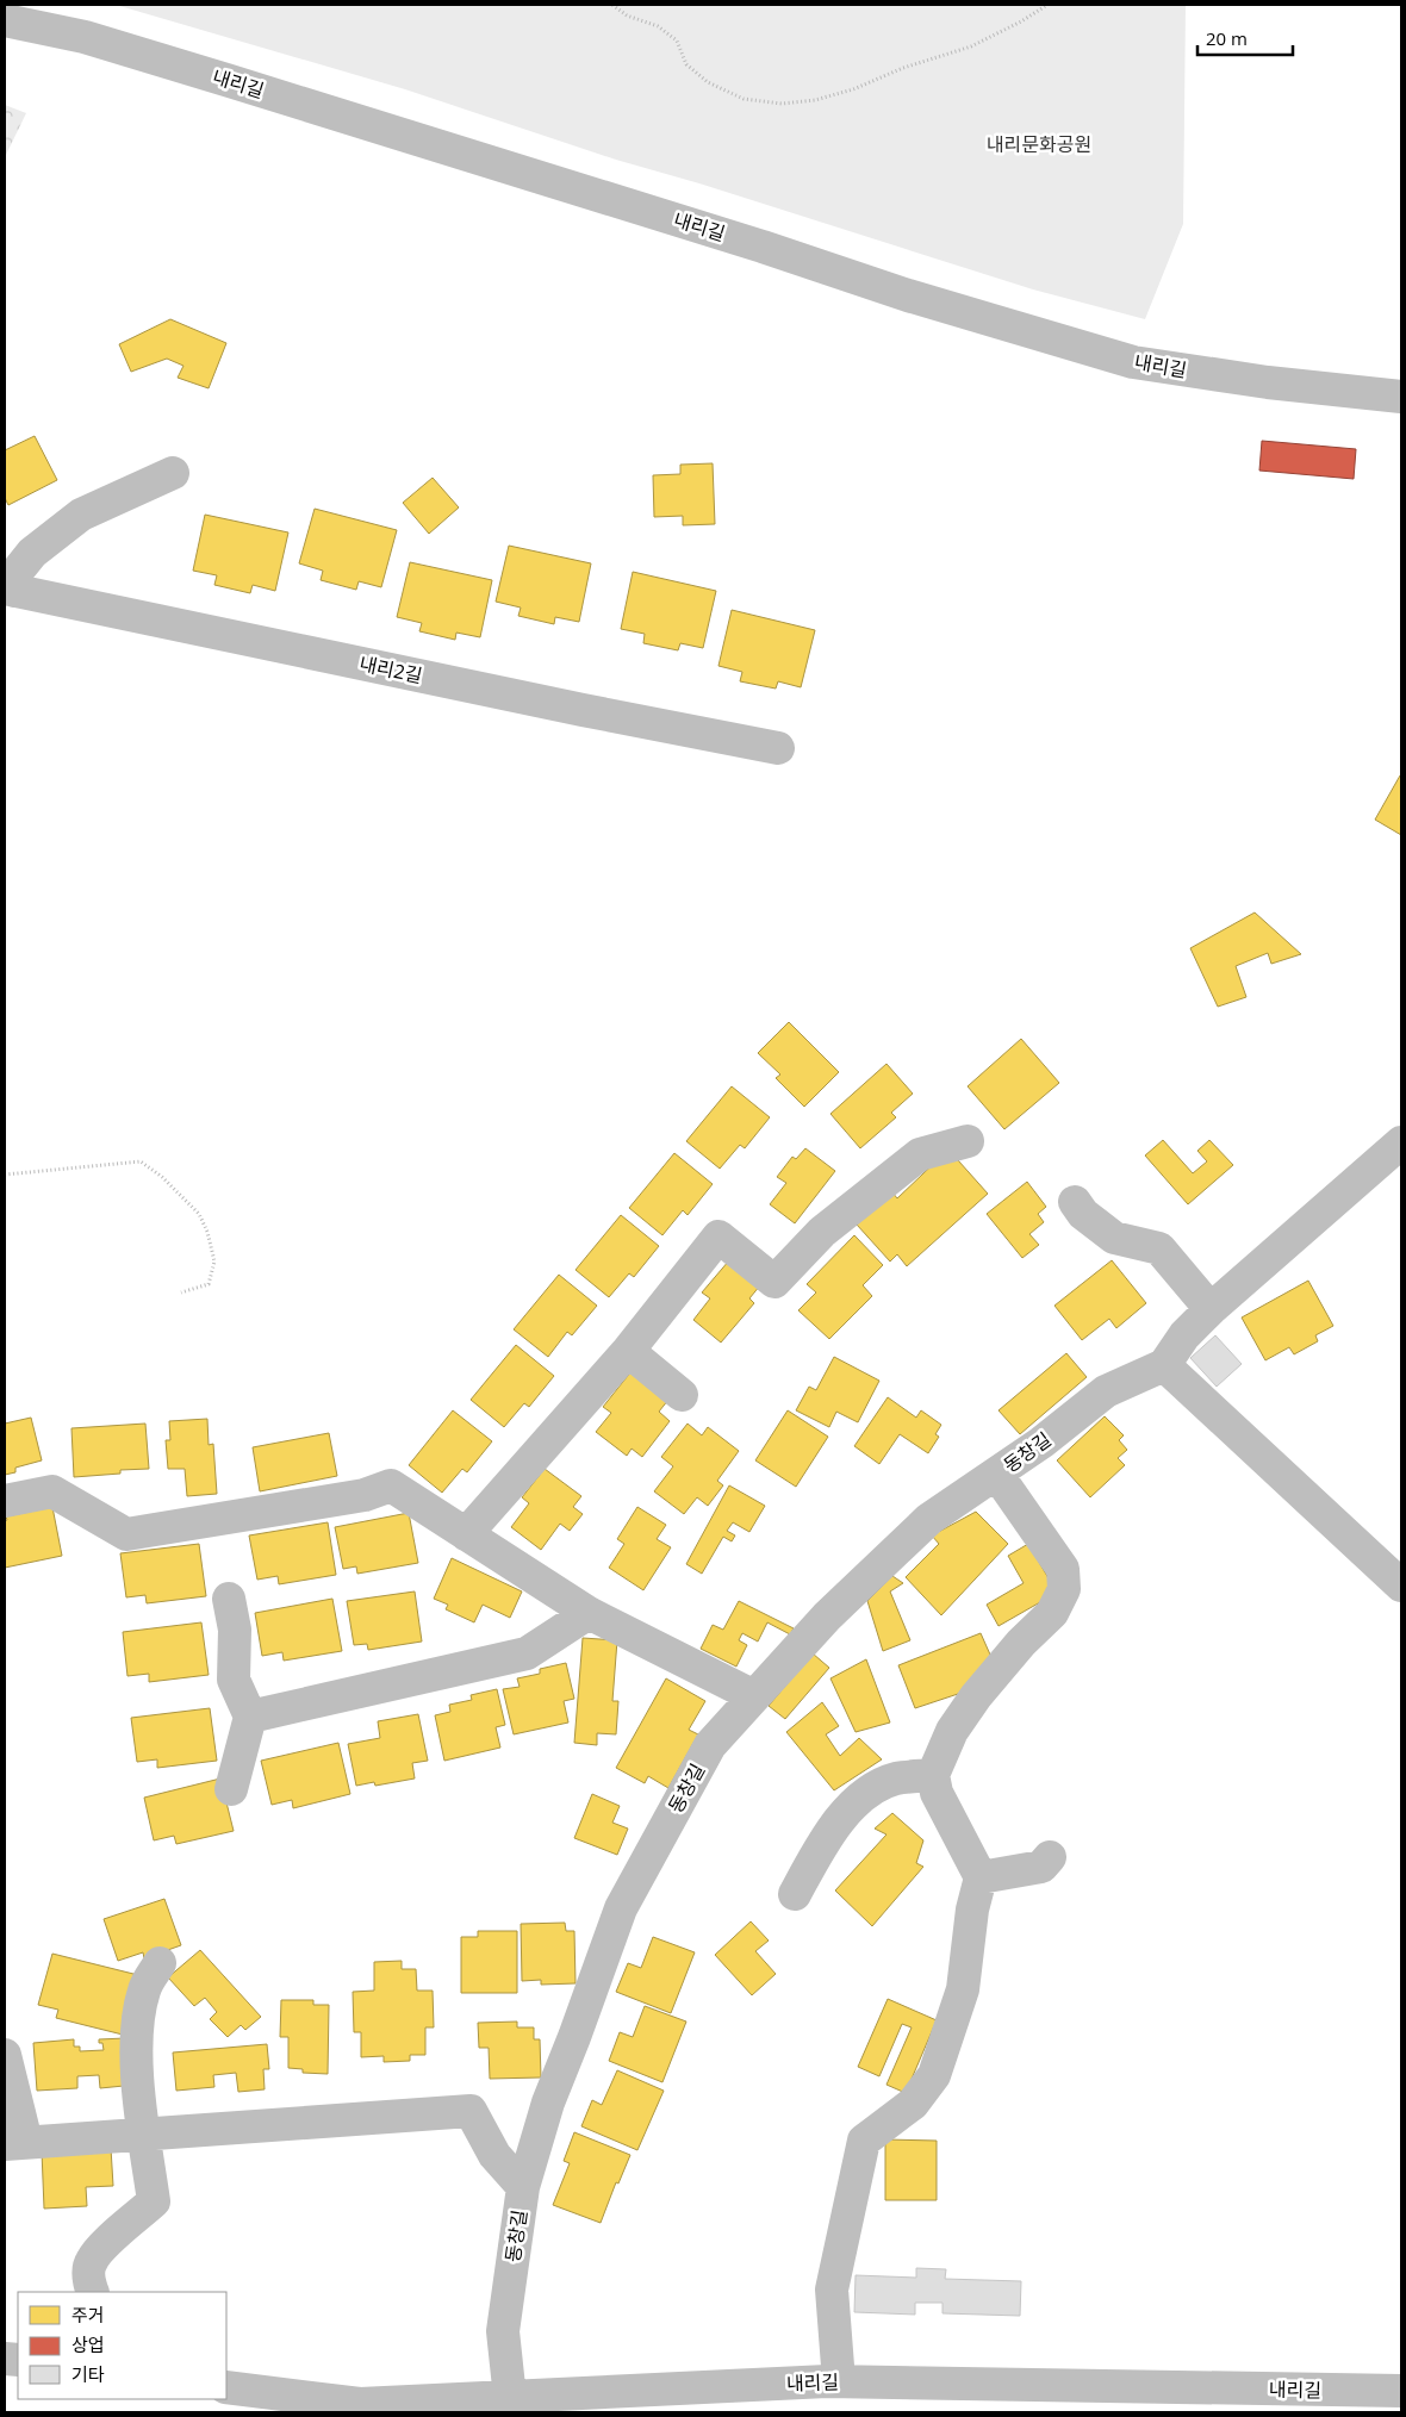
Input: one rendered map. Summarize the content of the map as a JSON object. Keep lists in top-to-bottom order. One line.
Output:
{"streets":{"street":["내리길","내리2길","동창길"]},"crossings":[["내리길","동창길"]],"parks":["내리문화공원"],"legend":["주거","상업","기타"],"scale_bar":"20 m"}
